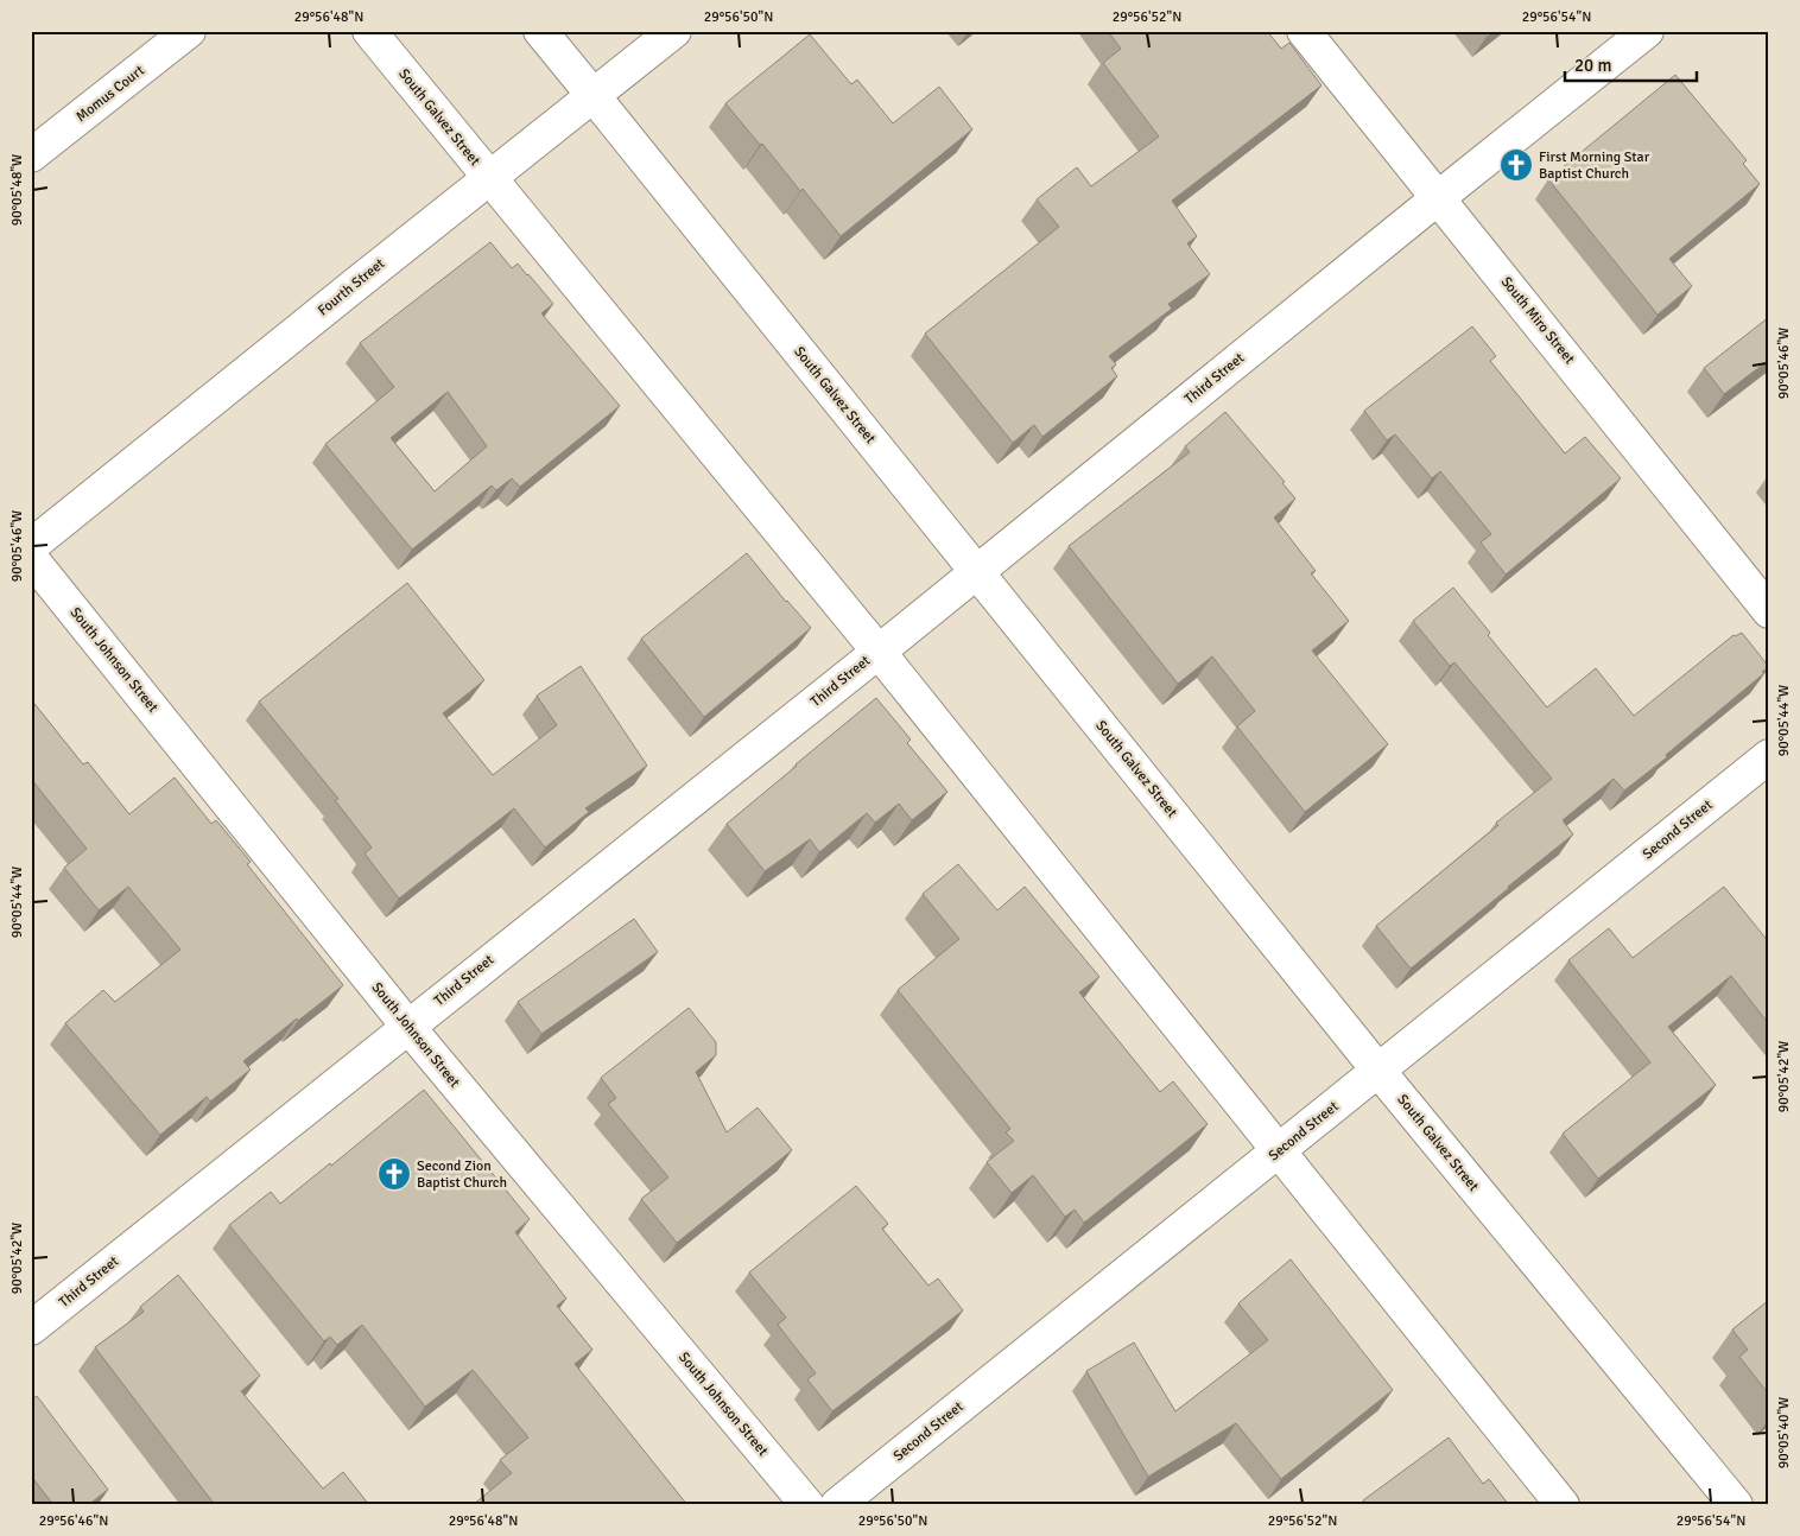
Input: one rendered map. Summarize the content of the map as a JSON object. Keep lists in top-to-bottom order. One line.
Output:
{"streets":{"street":["Momus Court","South Galvez Street","Fourth Street","South Miro Street","Third Street","South Johnson Street","Second Street"]},"crossings":[["South Galvez Street","Fourth Street"],["South Galvez Street","Third Street"],["South Galvez Street","Second Street"],["South Miro Street","Third Street"],["Third Street","South Johnson Street"]],"places":{"church":["First Morning Star Baptist Church","Second Zion Baptist Church"]},"scale_bar":"20 m","coordinates":["29°56'48\"N","29°56'50\"N","29°56'52\"N","29°56'54\"N","90°05'48\"W","90°05'46\"W","90°05'44\"W","90°05'42\"W","90°05'40\"W","29°56'46\"N"]}
